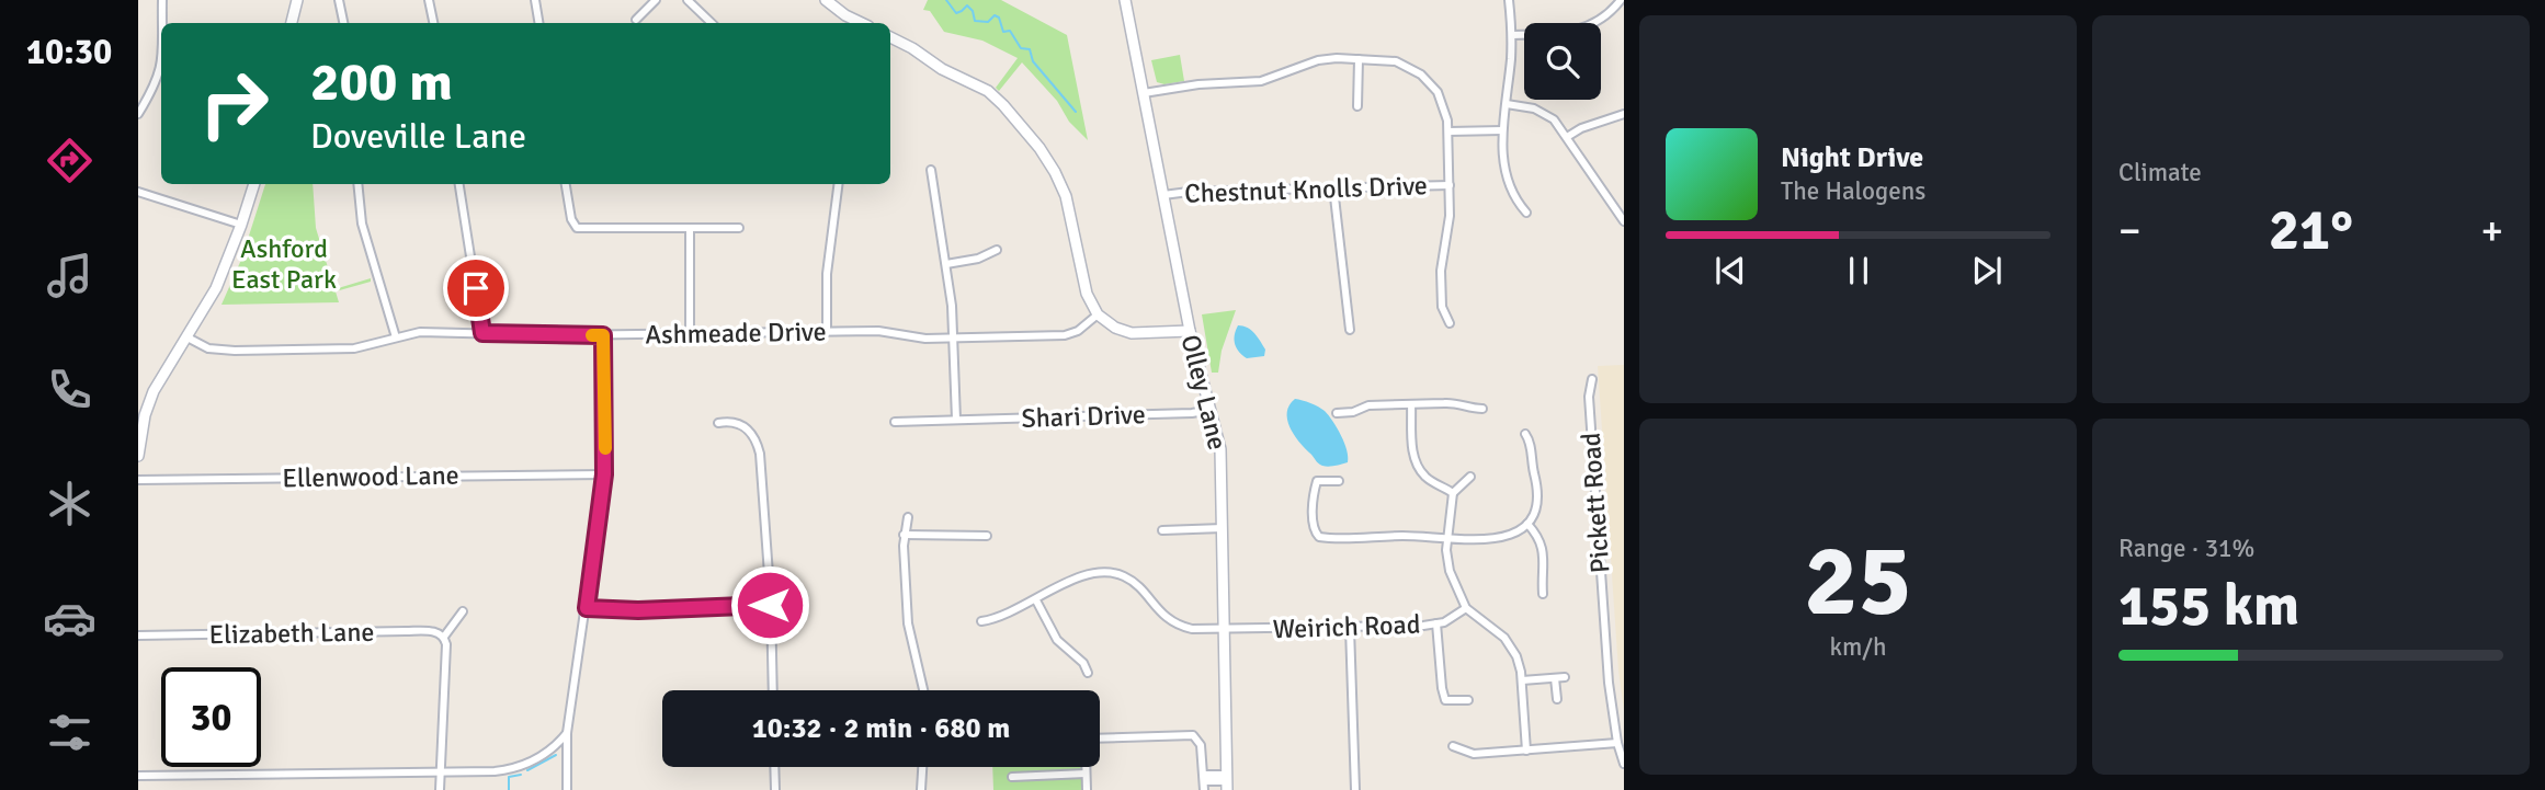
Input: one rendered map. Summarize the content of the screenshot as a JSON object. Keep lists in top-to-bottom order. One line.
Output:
{"streets":{"main road":["Olley Lane"],"street":["Chestnut Knolls Drive","Ashmeade Drive","Shari Drive","Ellenwood Lane","Pickett Road","Weirich Road","Elizabeth Lane"]},"crossings":[["Chestnut Knolls Drive","Olley Lane"],["Olley Lane","Shari Drive"],["Olley Lane","Weirich Road"]],"parks":["Ashford East Park"],"page":{"tabs":"10:30","tile":["Climate",["25","km/h"],["Range · 31%","155 km"]],"turn":["200 m","Doveville Lane"],"song":["Night Drive","The Halogens"],"heat":["−","21°","+"],"limit":"30","trip":"10:32 · 2 min · 680 m"}}
